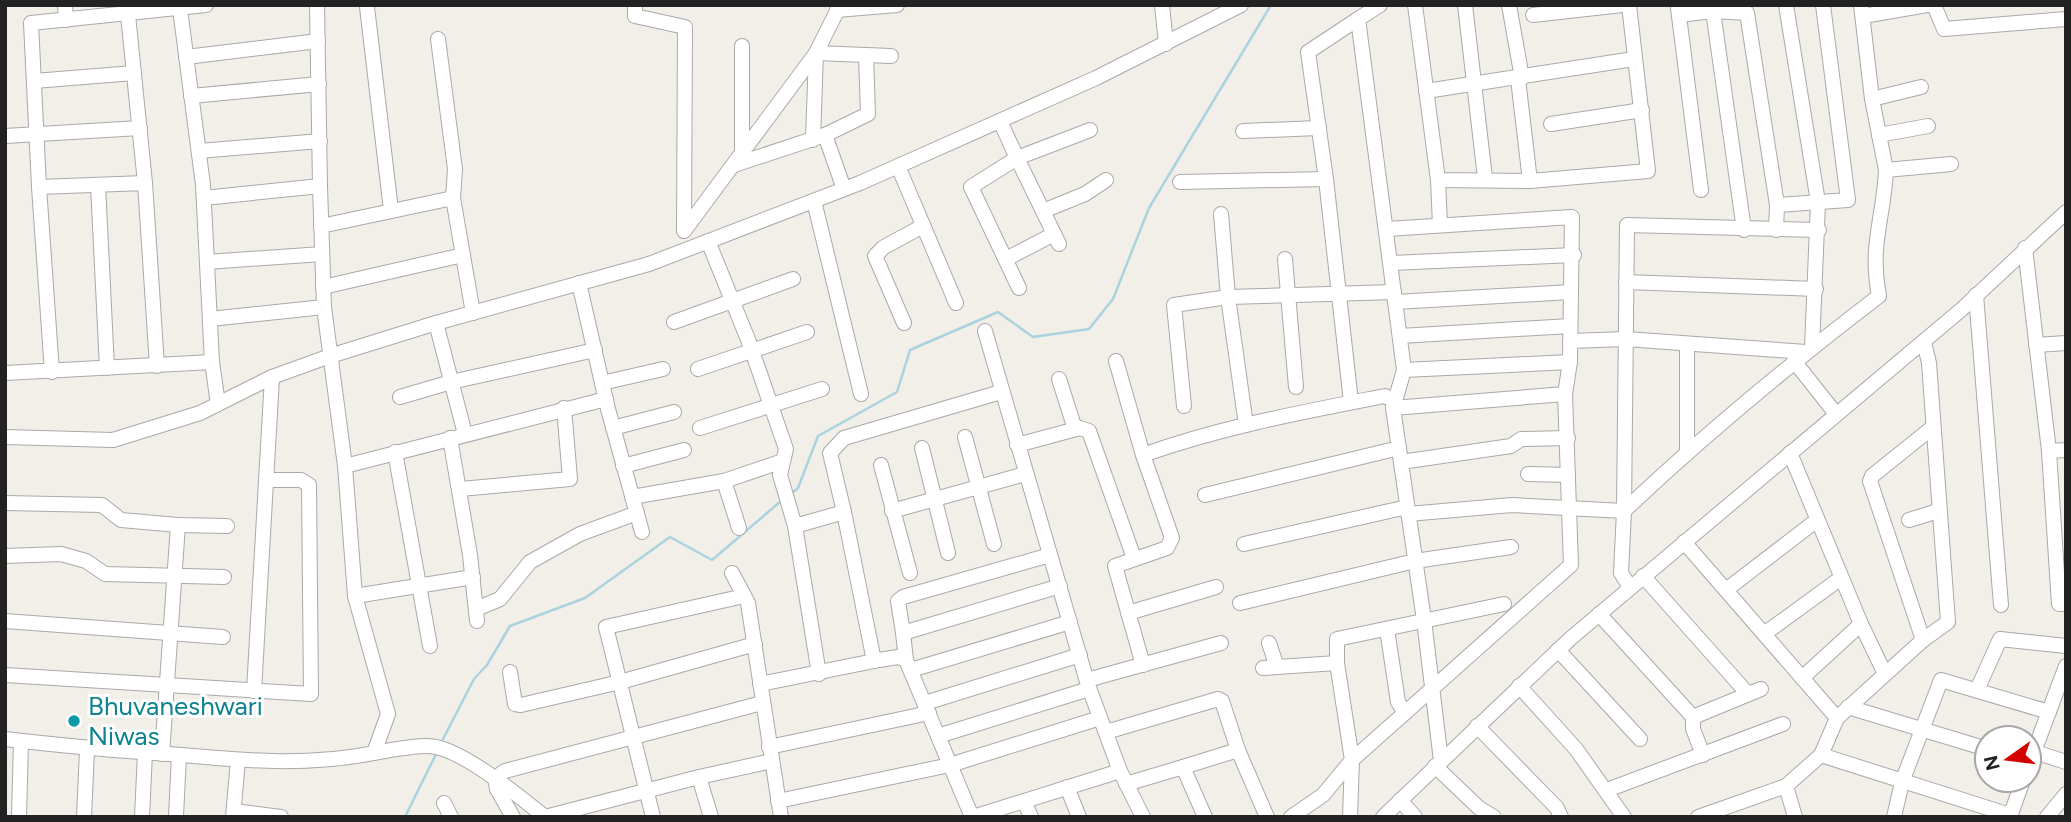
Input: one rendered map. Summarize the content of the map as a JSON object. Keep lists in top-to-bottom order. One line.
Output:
{"places":["Bhuvaneshwari Niwas"],"north":"left"}
